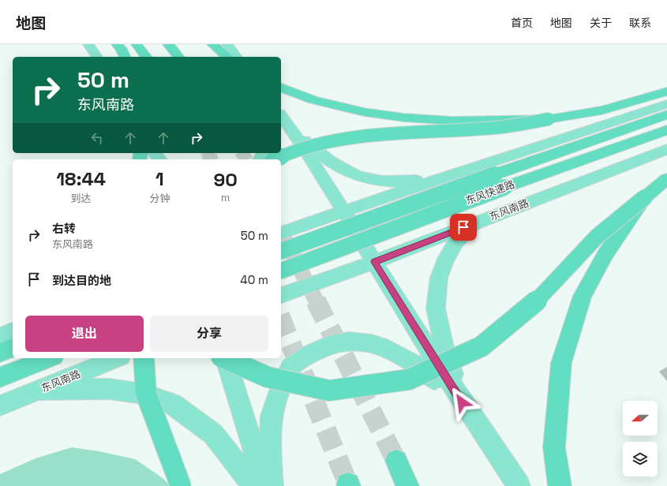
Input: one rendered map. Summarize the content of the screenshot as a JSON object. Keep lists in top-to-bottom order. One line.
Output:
{"streets":{"highway":["东风快速路"],"main road":["东风南路"]},"north":"left","page":{"header":"地图","nav":["首页","地图","关于","联系"],"turn":["50 m","东风南路"],"eta":["18:44","到达","1","分钟","90","m"],"list":[{"name":"右转","note":"东风南路","value":"50 m"},{"name":"到达目的地","value":"40 m"}],"buttons":["退出","分享"]}}
